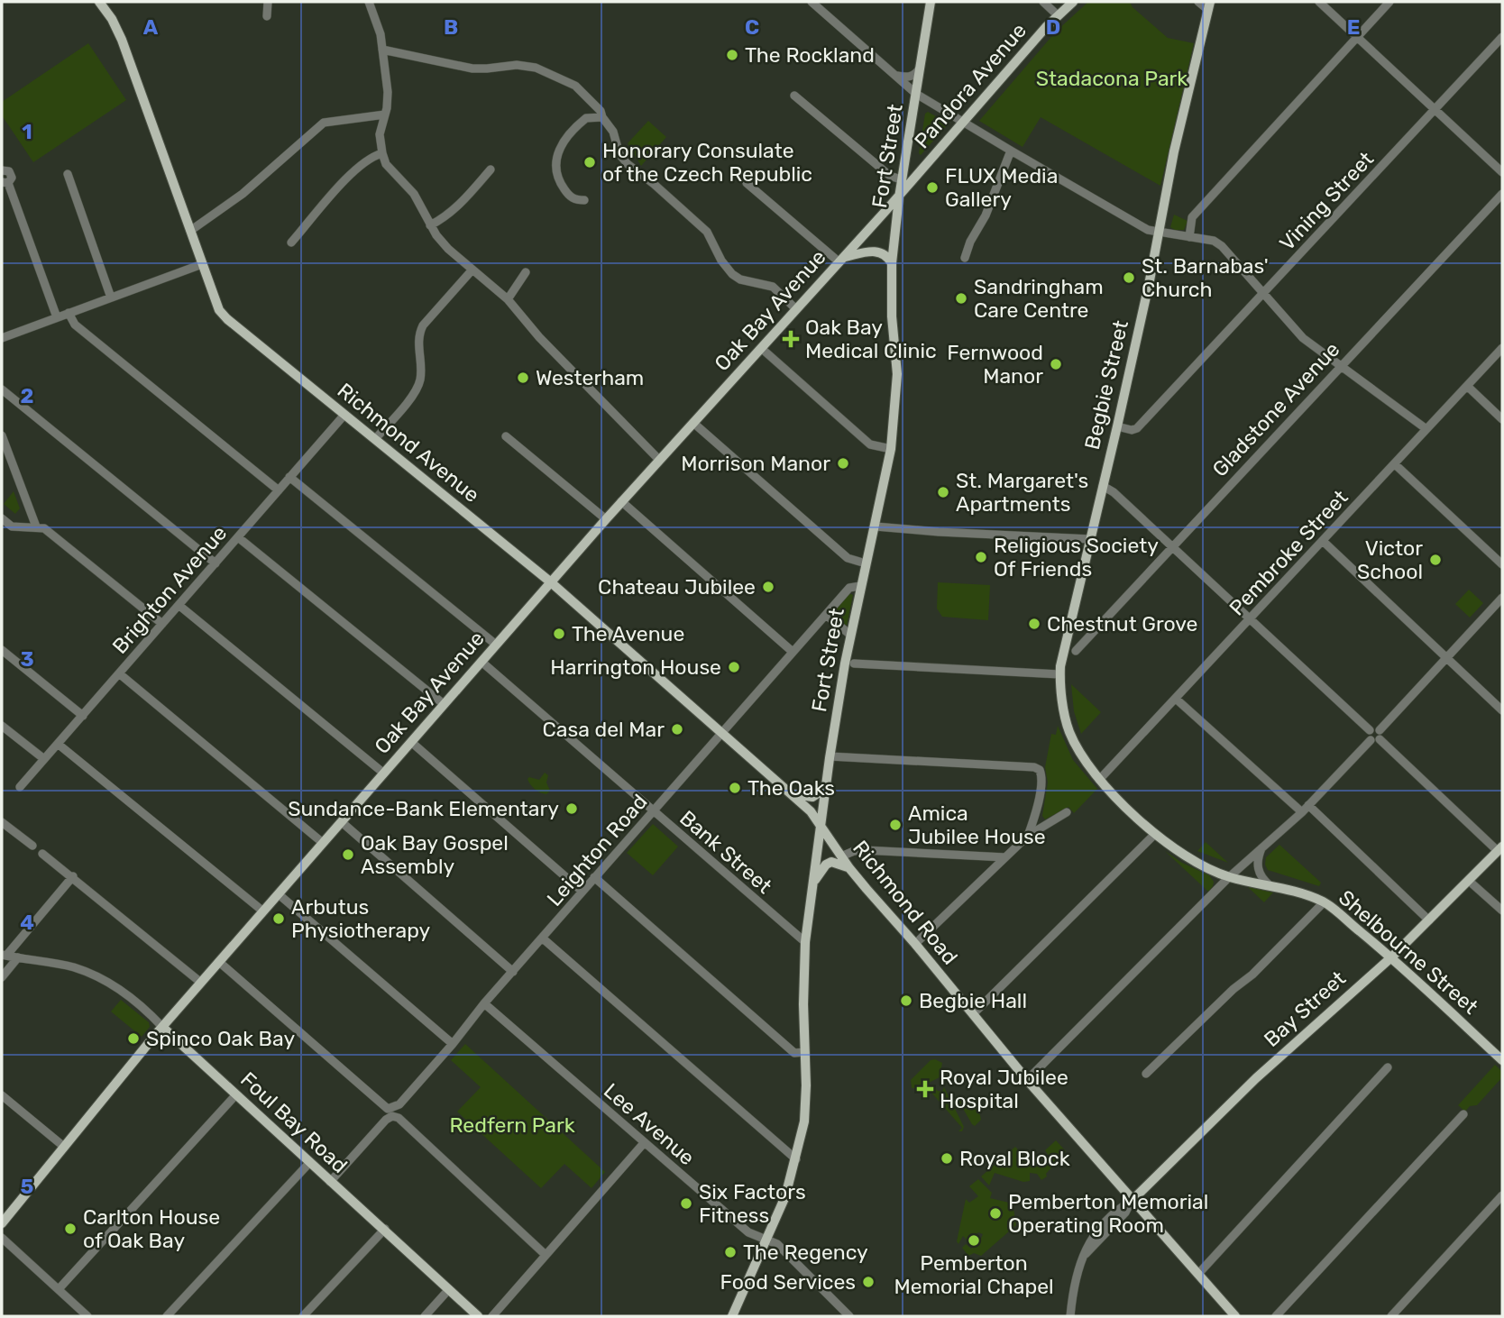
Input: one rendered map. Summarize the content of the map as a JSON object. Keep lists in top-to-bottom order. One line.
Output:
{"streets":{"main road":["Pandora Avenue","Fort Street","Oak Bay Avenue","Begbie Street","Richmond Avenue","Richmond Road","Shelbourne Street","Bay Street","Foul Bay Road"],"street":["Vining Street","Gladstone Avenue","Pembroke Street","Brighton Avenue","Leighton Road","Bank Street","Lee Avenue"]},"crossings":[["Pandora Avenue","Fort Street"],["Pandora Avenue","Oak Bay Avenue"],["Fort Street","Oak Bay Avenue"],["Fort Street","Richmond Avenue"],["Fort Street","Leighton Road"],["Fort Street","Bank Street"],["Fort Street","Richmond Road"],["Fort Street","Lee Avenue"],["Vining Street","Begbie Street"],["Oak Bay Avenue","Richmond Avenue"],["Oak Bay Avenue","Bank Street"],["Oak Bay Avenue","Foul Bay Road"],["Begbie Street","Shelbourne Street"],["Richmond Avenue","Brighton Avenue"],["Richmond Avenue","Leighton Road"],["Richmond Avenue","Richmond Road"],["Pembroke Street","Shelbourne Street"],["Leighton Road","Bank Street"],["Leighton Road","Foul Bay Road"],["Leighton Road","Lee Avenue"],["Richmond Road","Bay Street"],["Shelbourne Street","Bay Street"]],"parks":["Stadacona Park","Redfern Park"],"places":{"other":["The Rockland","Honorary Consulate of the Czech Republic","FLUX Media Gallery","St. Barnabas' Church","Sandringham Care Centre","Fernwood Manor","Westerham","Morrison Manor","St. Margaret's Apartments","Religious Society Of Friends","Victor School","Chateau Jubilee","Chestnut Grove","The Avenue","Harrington House","Casa del Mar","The Oaks","Sundance-Bank Elementary","Amica Jubilee House","Oak Bay Gospel Assembly","Arbutus Physiotherapy","Begbie Hall","Spinco Oak Bay","Royal Block","Six Factors Fitness","Pemberton Memorial Operating Room","Carlton House of Oak Bay","Pemberton Memorial Chapel","The Regency","Food Services"],"health":["Oak Bay Medical Clinic","Royal Jubilee Hospital"]},"grid":{"columns":["A","B","C","D","E"],"rows":["1","2","3","4","5"]}}
